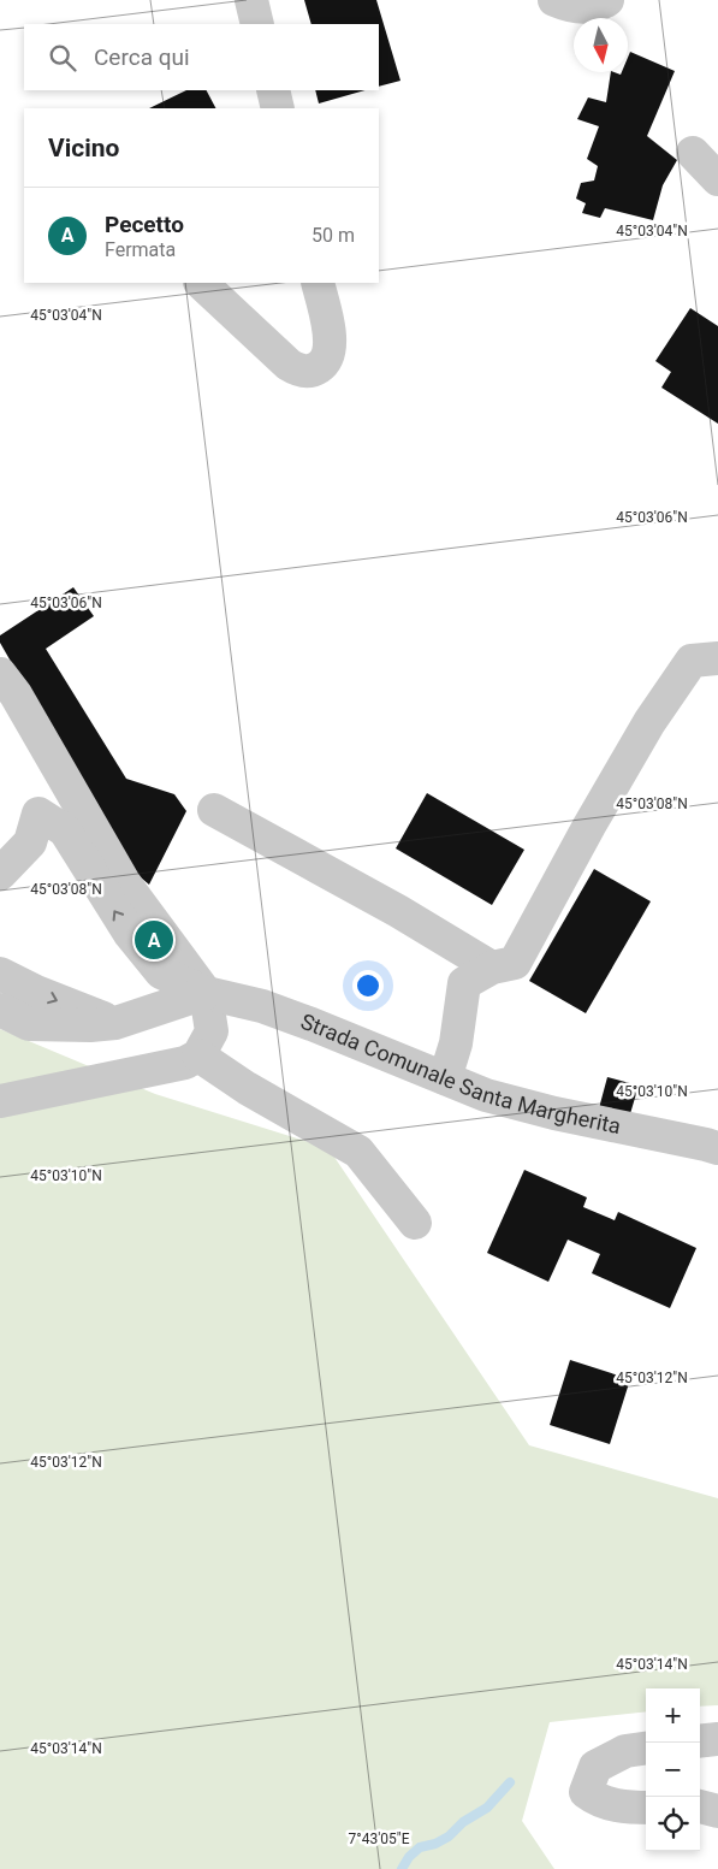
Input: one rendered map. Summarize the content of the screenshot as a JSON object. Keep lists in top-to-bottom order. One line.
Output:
{"streets":{"street":["Strada Comunale Santa Margherita"]},"north":"bottom","page":{"search":"Cerca qui","heading":"Vicino","list":[{"mark":"A","name":"Pecetto","note":"Fermata","value":"50 m"}],"pins":"A","map_buttons":["+","−"]},"coordinates":["45°03'04\"N","45°03'06\"N","45°03'08\"N","45°03'10\"N","45°03'12\"N","45°03'14\"N","7°43'05\"E"]}
